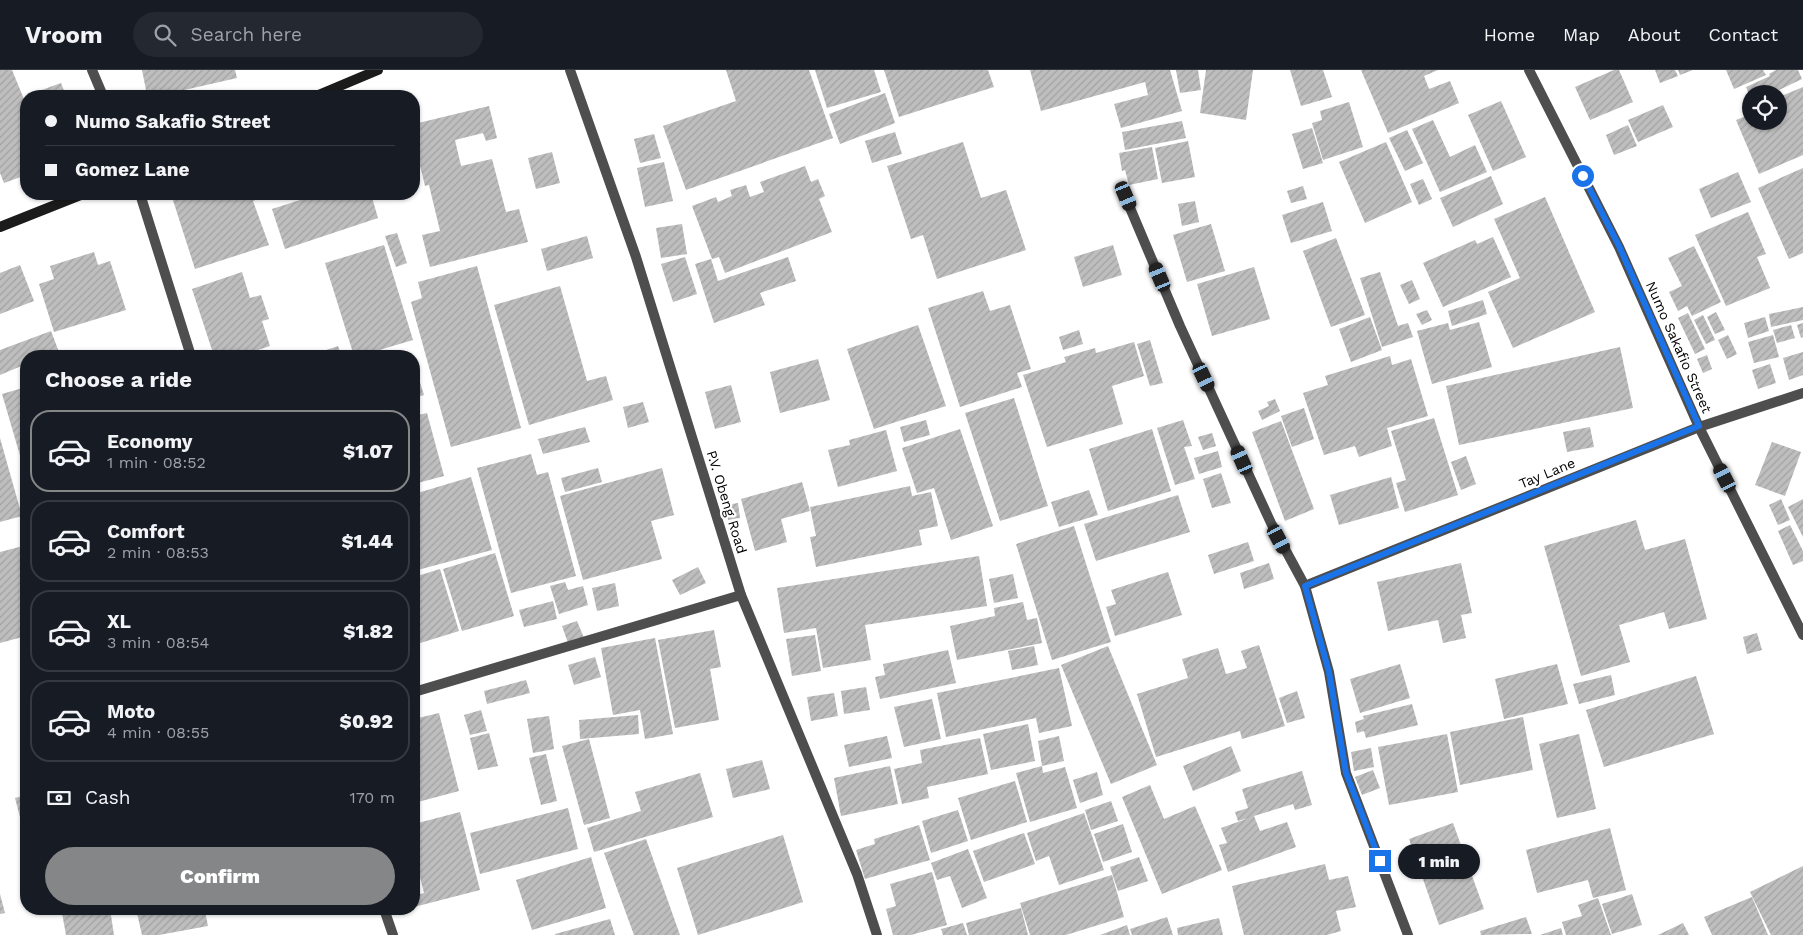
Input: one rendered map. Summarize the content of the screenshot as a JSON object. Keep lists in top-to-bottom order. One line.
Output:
{"streets":{"street":["Numo Sakafio Street","Tay Lane","P.V. Obeng Road"]},"crossings":[["Numo Sakafio Street","Tay Lane"]],"page":{"header":"Vroom","search":"Search here","nav":["Home","Map","About","Contact"],"banner":["Numo Sakafio Street","Gomez Lane"],"heading":"Choose a ride","list":[{"name":"Economy","note":"1 min · 08:52","value":"$1.07"},{"name":"Comfort","note":"2 min · 08:53","value":"$1.44"},{"name":"XL","note":"3 min · 08:54","value":"$1.82"},{"name":"Moto","note":"4 min · 08:55","value":"$0.92"}],"pay":["Cash","170 m"],"buttons":"Confirm","bubble":"1 min"}}
